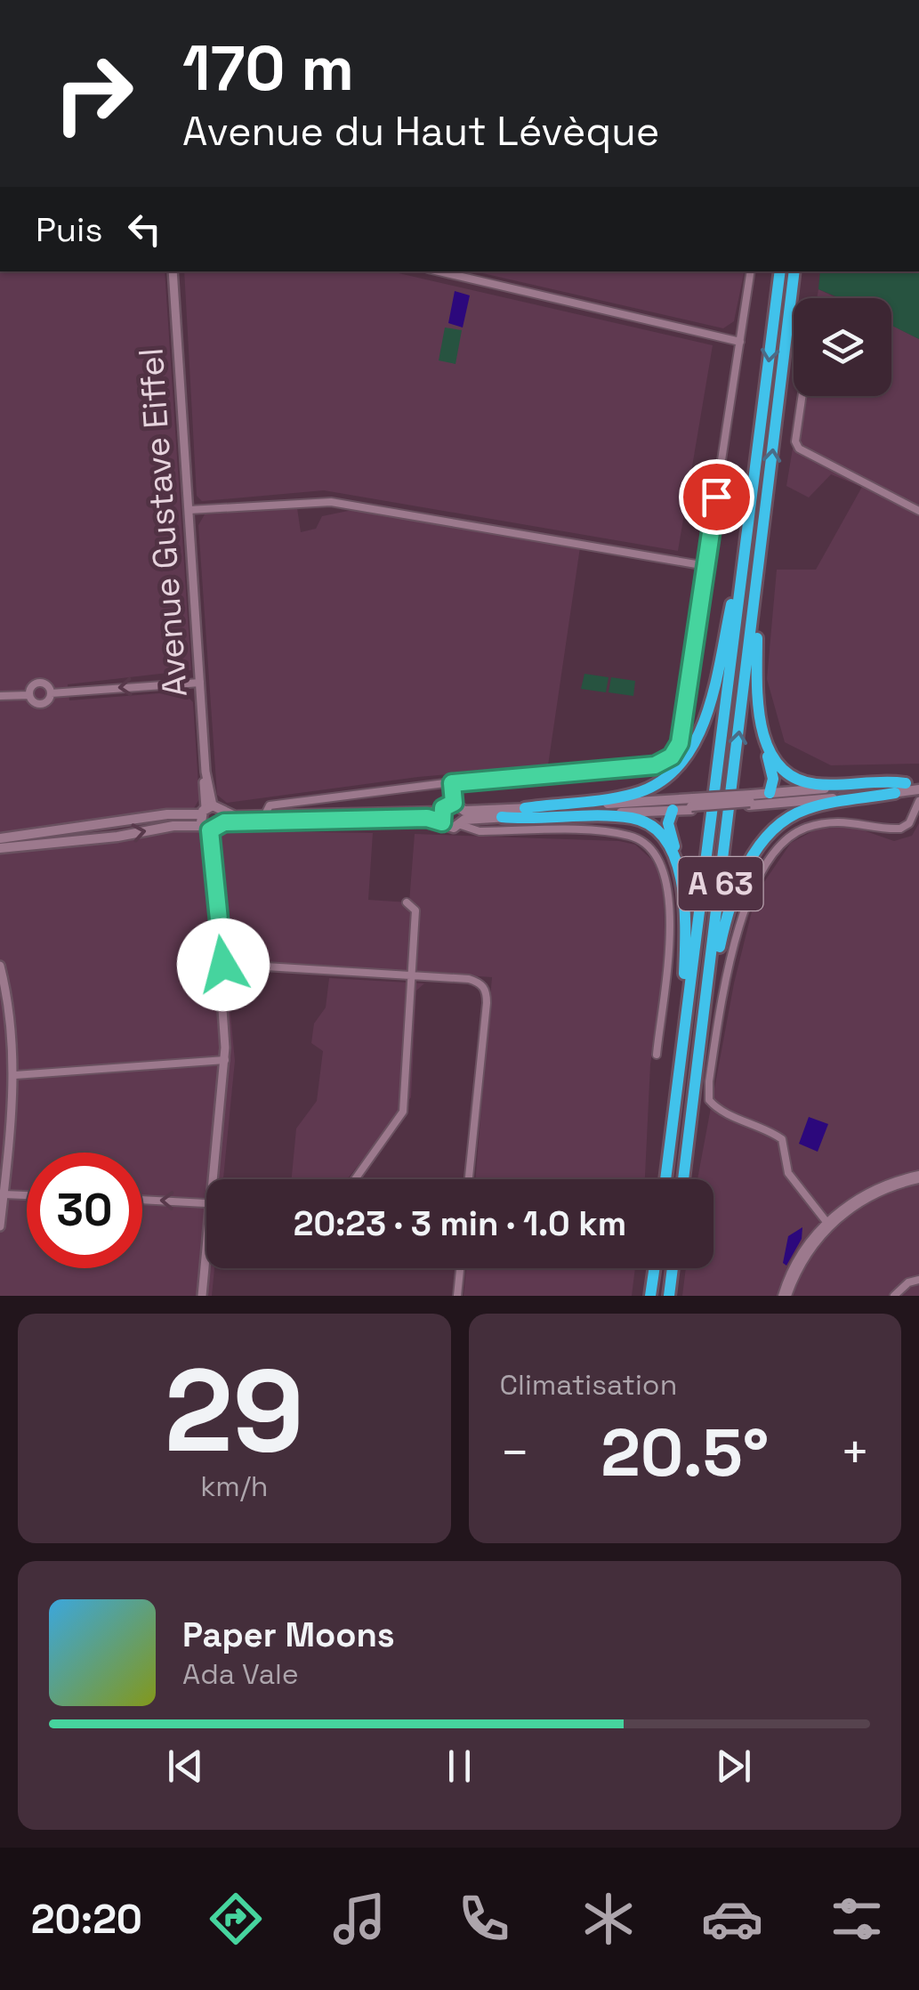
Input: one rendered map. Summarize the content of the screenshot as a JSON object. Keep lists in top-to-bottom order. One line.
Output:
{"streets":{"highway":["A 63"],"street":["Avenue Gustave Eiffel"]},"page":{"turn":["170 m","Avenue du Haut Lévèque"],"then":"Puis","limit":"30","trip":"20:23 · 3 min · 1.0 km","tile":[["29","km/h"],"Climatisation"],"heat":["−","20.5°","+"],"song":["Paper Moons","Ada Vale"],"tabs":"20:20"}}
